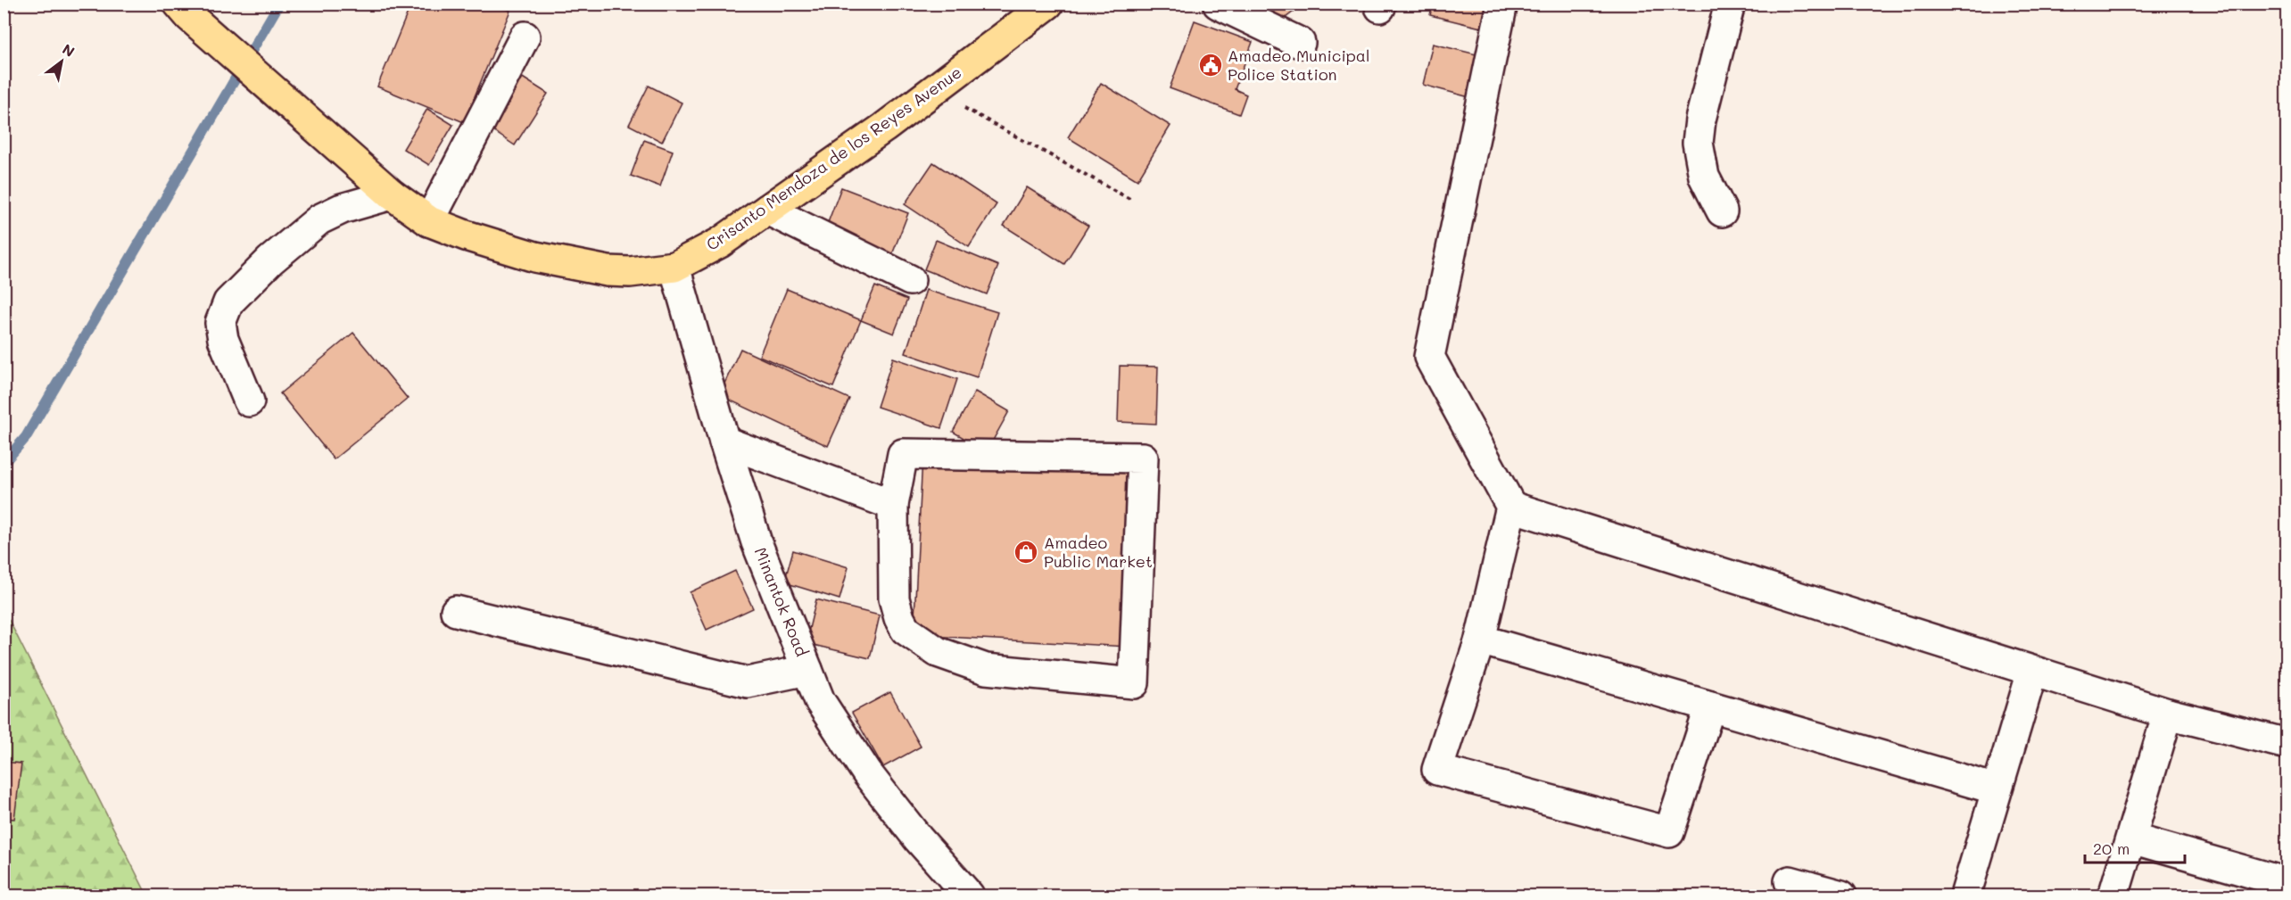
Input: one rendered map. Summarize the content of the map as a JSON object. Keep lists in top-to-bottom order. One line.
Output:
{"streets":{"main road":["Crisanto Mendoza de los Reyes Avenue"],"street":["Minantok Road"]},"crossings":[["Crisanto Mendoza de los Reyes Avenue","Minantok Road"]],"places":{"public building":["Amadeo Municipal Police Station"],"shop":["Amadeo Public Market"]},"scale_bar":"20 m","north":"top right"}
